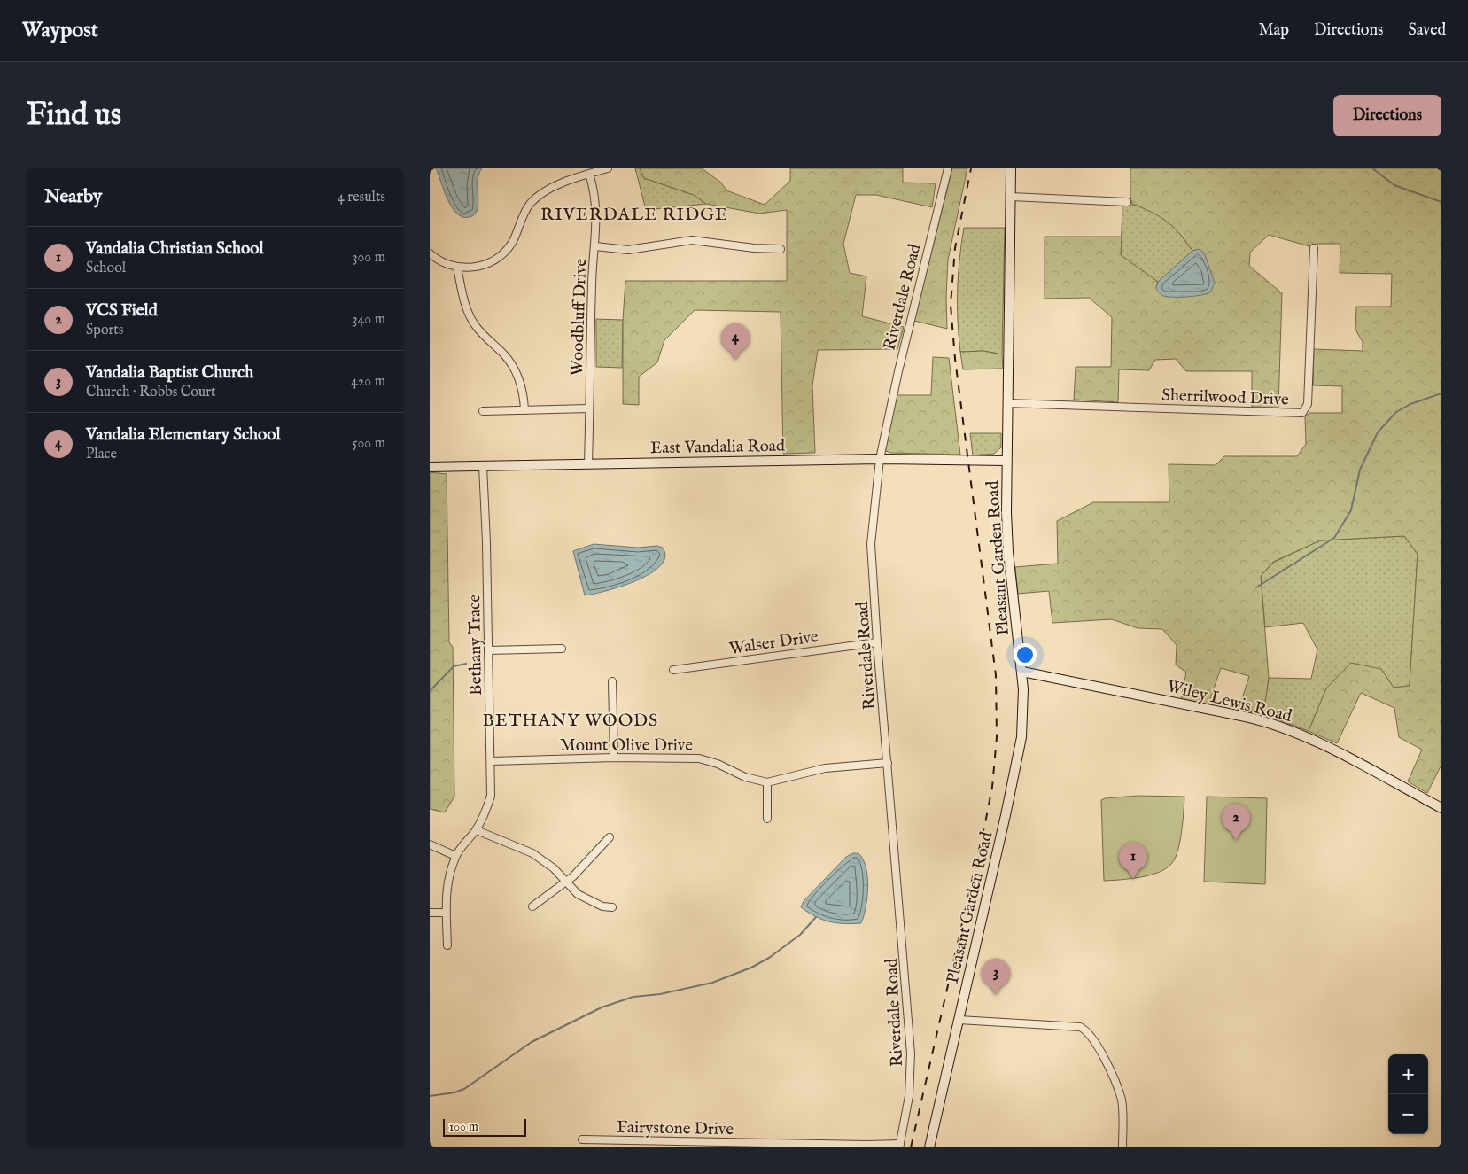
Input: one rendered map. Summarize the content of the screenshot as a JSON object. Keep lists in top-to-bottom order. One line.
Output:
{"streets":{"street":["Riverdale Road","Woodbluff Drive","Sherrilwood Drive","East Vandalia Road","Pleasant Garden Road","Walser Drive","Bethany Trace","Wiley Lewis Road","Mount Olive Drive","Fairystone Drive"]},"crossings":[["Riverdale Road","East Vandalia Road"],["Riverdale Road","Walser Drive"],["Riverdale Road","Mount Olive Drive"],["Riverdale Road","Fairystone Drive"],["Woodbluff Drive","East Vandalia Road"],["Sherrilwood Drive","Pleasant Garden Road"],["East Vandalia Road","Pleasant Garden Road"],["East Vandalia Road","Bethany Trace"],["Pleasant Garden Road","Wiley Lewis Road"],["Bethany Trace","Mount Olive Drive"]],"districts":["RIVERDALE RIDGE","BETHANY WOODS"],"scale_bar":"100 m","page":{"header":"Waypost","nav":["Map","Directions","Saved"],"buttons":"Directions","title":"Find us","heading":["Nearby","4 results"],"list":[{"mark":"1","name":"Vandalia Christian School","note":"School","value":"300 m"},{"mark":"2","name":"VCS Field","note":"Sports","value":"340 m"},{"mark":"3","name":"Vandalia Baptist Church","note":"Church · Robbs Court","value":"420 m"},{"mark":"4","name":"Vandalia Elementary School","note":"Place","value":"500 m"}],"pins":["4","2","1","3"],"map_buttons":["+","−"],"scale":"100 m"}}
